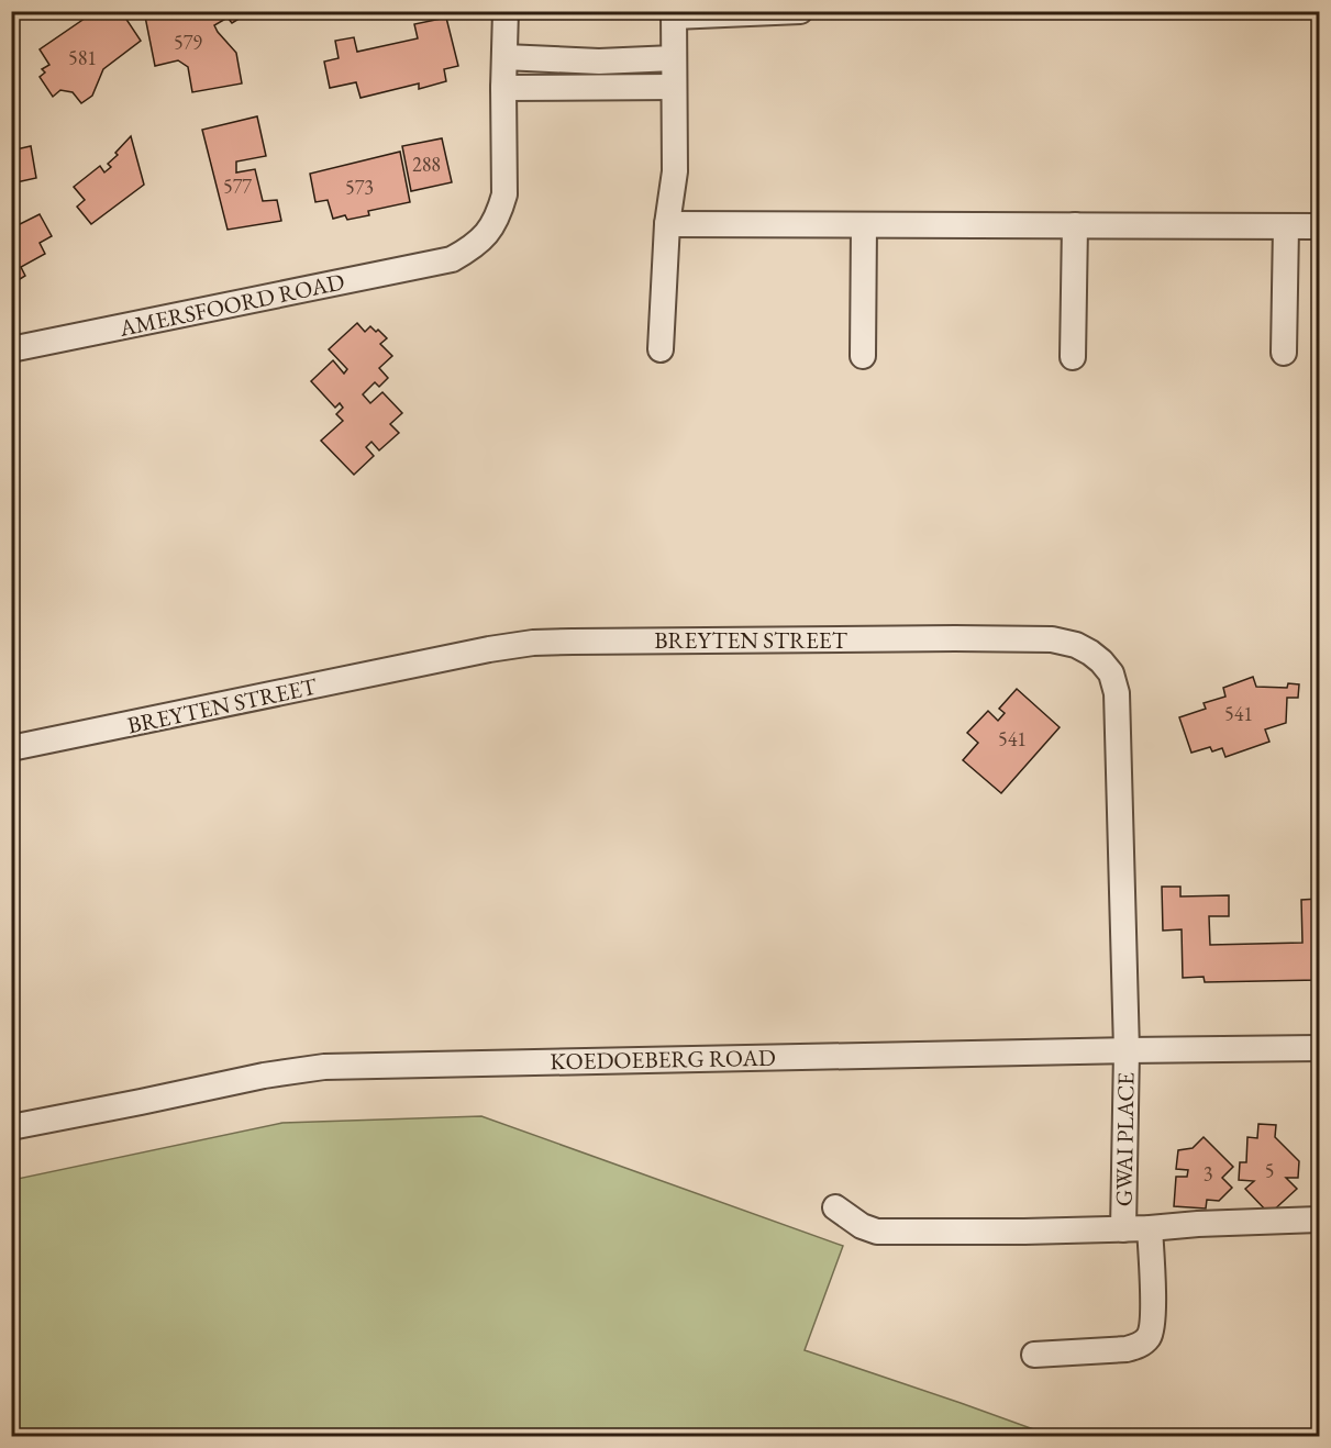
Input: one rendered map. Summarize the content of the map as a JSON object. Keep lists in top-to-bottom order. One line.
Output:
{"streets":{"street":["AMERSFOORD ROAD","BREYTEN STREET","KOEDOEBERG ROAD","GWAI PLACE"]},"crossings":[["BREYTEN STREET","KOEDOEBERG ROAD"],["BREYTEN STREET","GWAI PLACE"],["KOEDOEBERG ROAD","GWAI PLACE"]],"house_numbers":["579","581","288","577","573","541","541","5","3"]}
